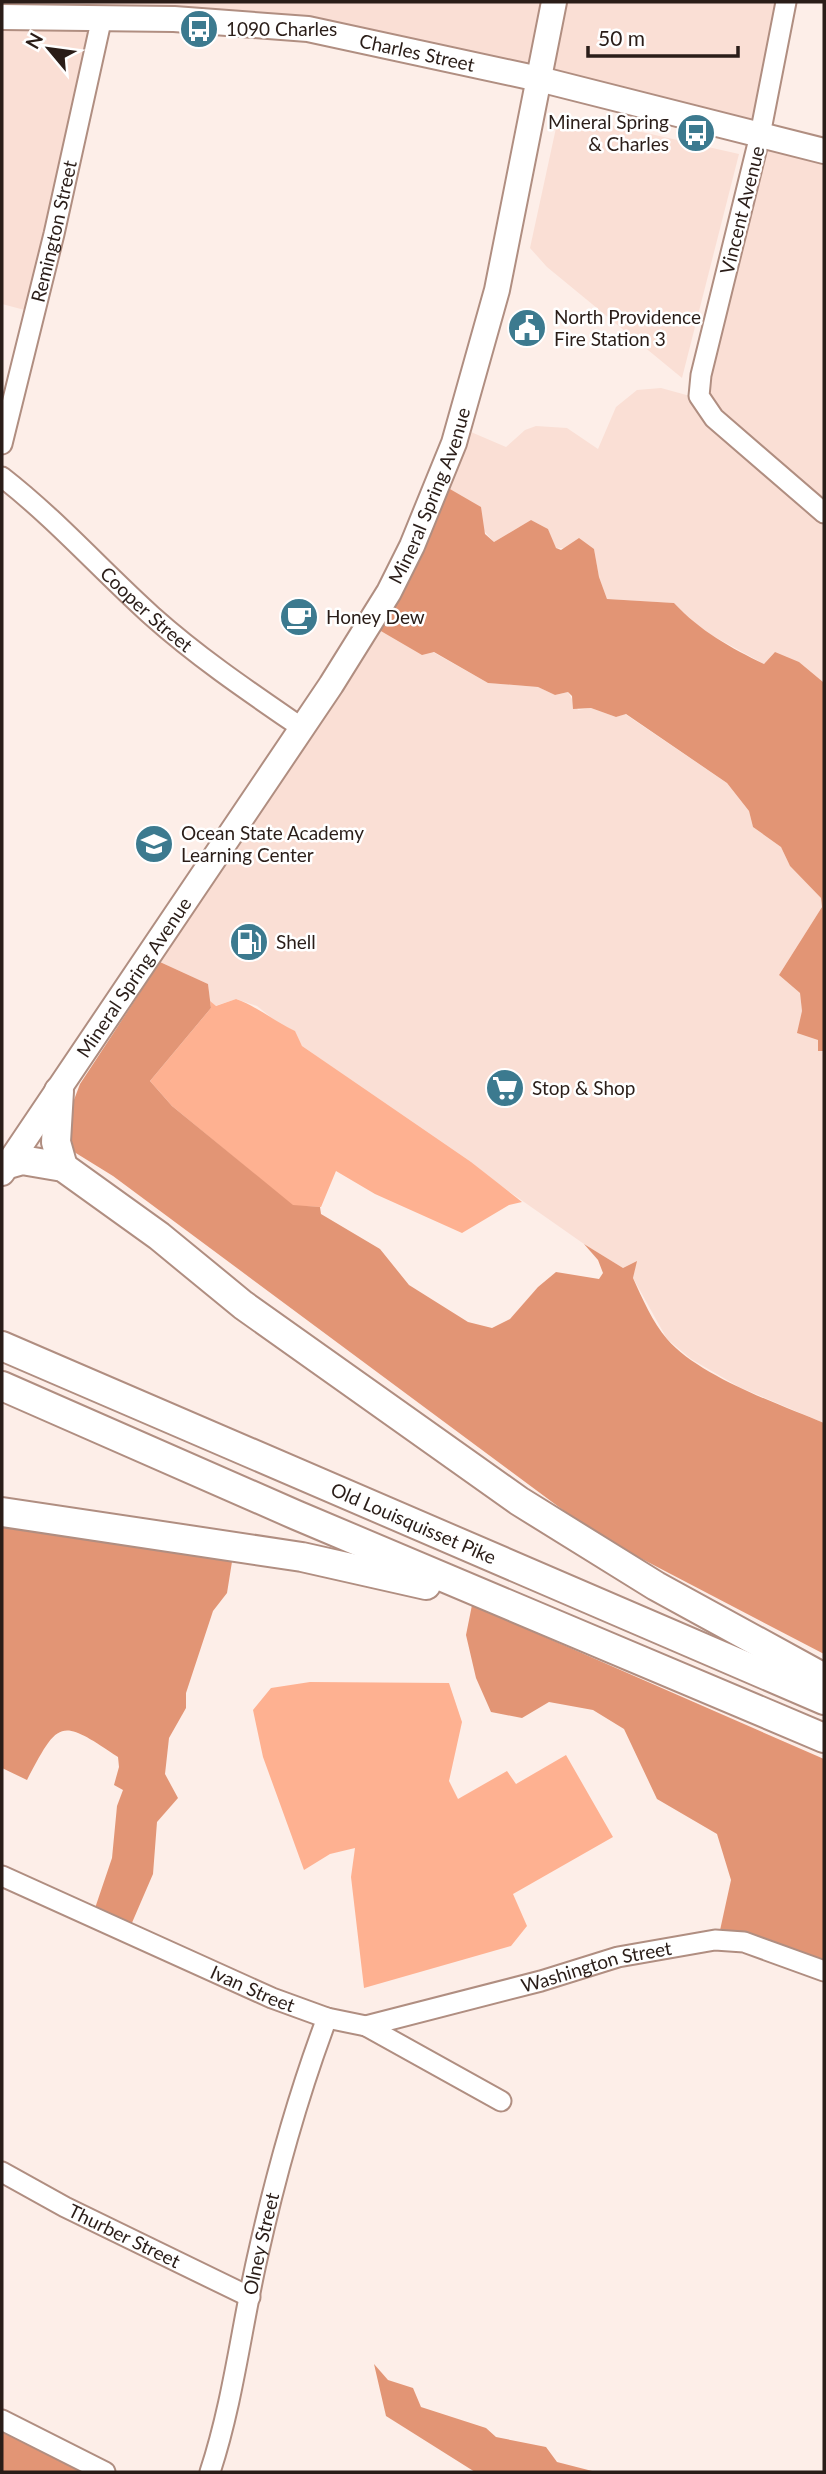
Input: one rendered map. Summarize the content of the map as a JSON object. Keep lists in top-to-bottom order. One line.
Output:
{"streets":{"highway":["Old Louisquisset Pike"],"main road":["Charles Street","Mineral Spring Avenue"],"street":["Vincent Avenue","Remington Street","Cooper Street","Washington Street","Ivan Street","Thurber Street","Olney Street"]},"crossings":[["Charles Street","Vincent Avenue"],["Charles Street","Remington Street"],["Charles Street","Mineral Spring Avenue"],["Mineral Spring Avenue","Cooper Street"],["Washington Street","Ivan Street"],["Ivan Street","Olney Street"],["Thurber Street","Olney Street"]],"places":{"bus stop":["1090 Charles","Mineral Spring & Charles"],"public building":["North Providence Fire Station 3"],"cafe":["Honey Dew"],"school or university":["Ocean State Academy Learning Center"],"fuel station":["Shell"],"supermarket":["Stop & Shop"]},"scale_bar":"50 m","north":"top left"}
